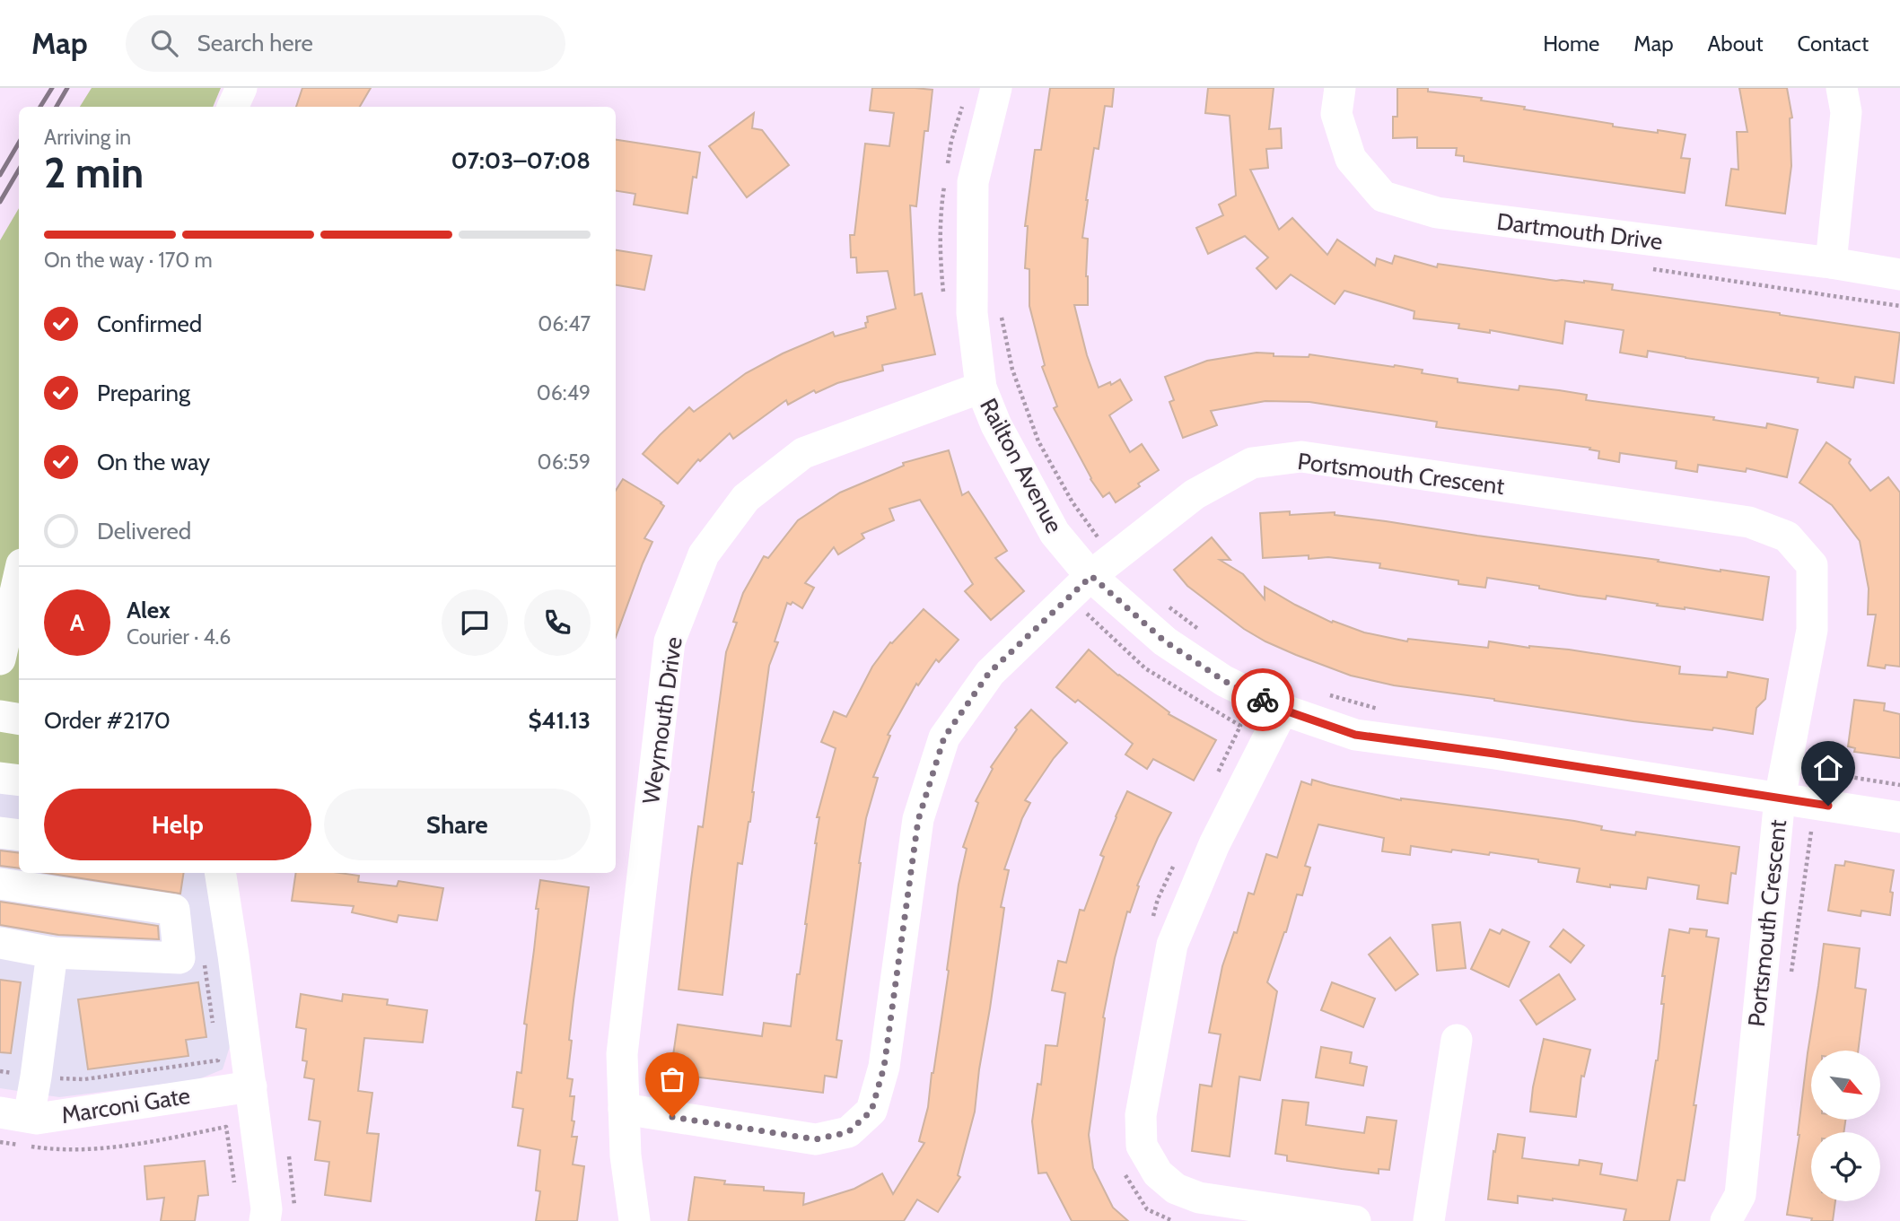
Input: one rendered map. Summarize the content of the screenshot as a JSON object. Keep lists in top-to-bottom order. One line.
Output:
{"streets":{"street":["Dartmouth Drive","Railton Avenue","Portsmouth Crescent","Weymouth Drive","Marconi Gate"]},"crossings":[["Railton Avenue","Portsmouth Crescent"],["Railton Avenue","Weymouth Drive"],["Portsmouth Crescent","Weymouth Drive"]],"north":"bottom right","page":{"header":"Map","search":"Search here","nav":["Home","Map","About","Contact"],"heading":["2 min","Arriving in","07:03–07:08"],"panel":["Alex","Courier · 4.6","Order #2170","$41.13"],"bar":"On the way · 170 m","list":[["Confirmed","06:47"],["Preparing","06:49"],["On the way","06:59"],"Delivered"],"round":"A","buttons":["Help","Share"]}}
